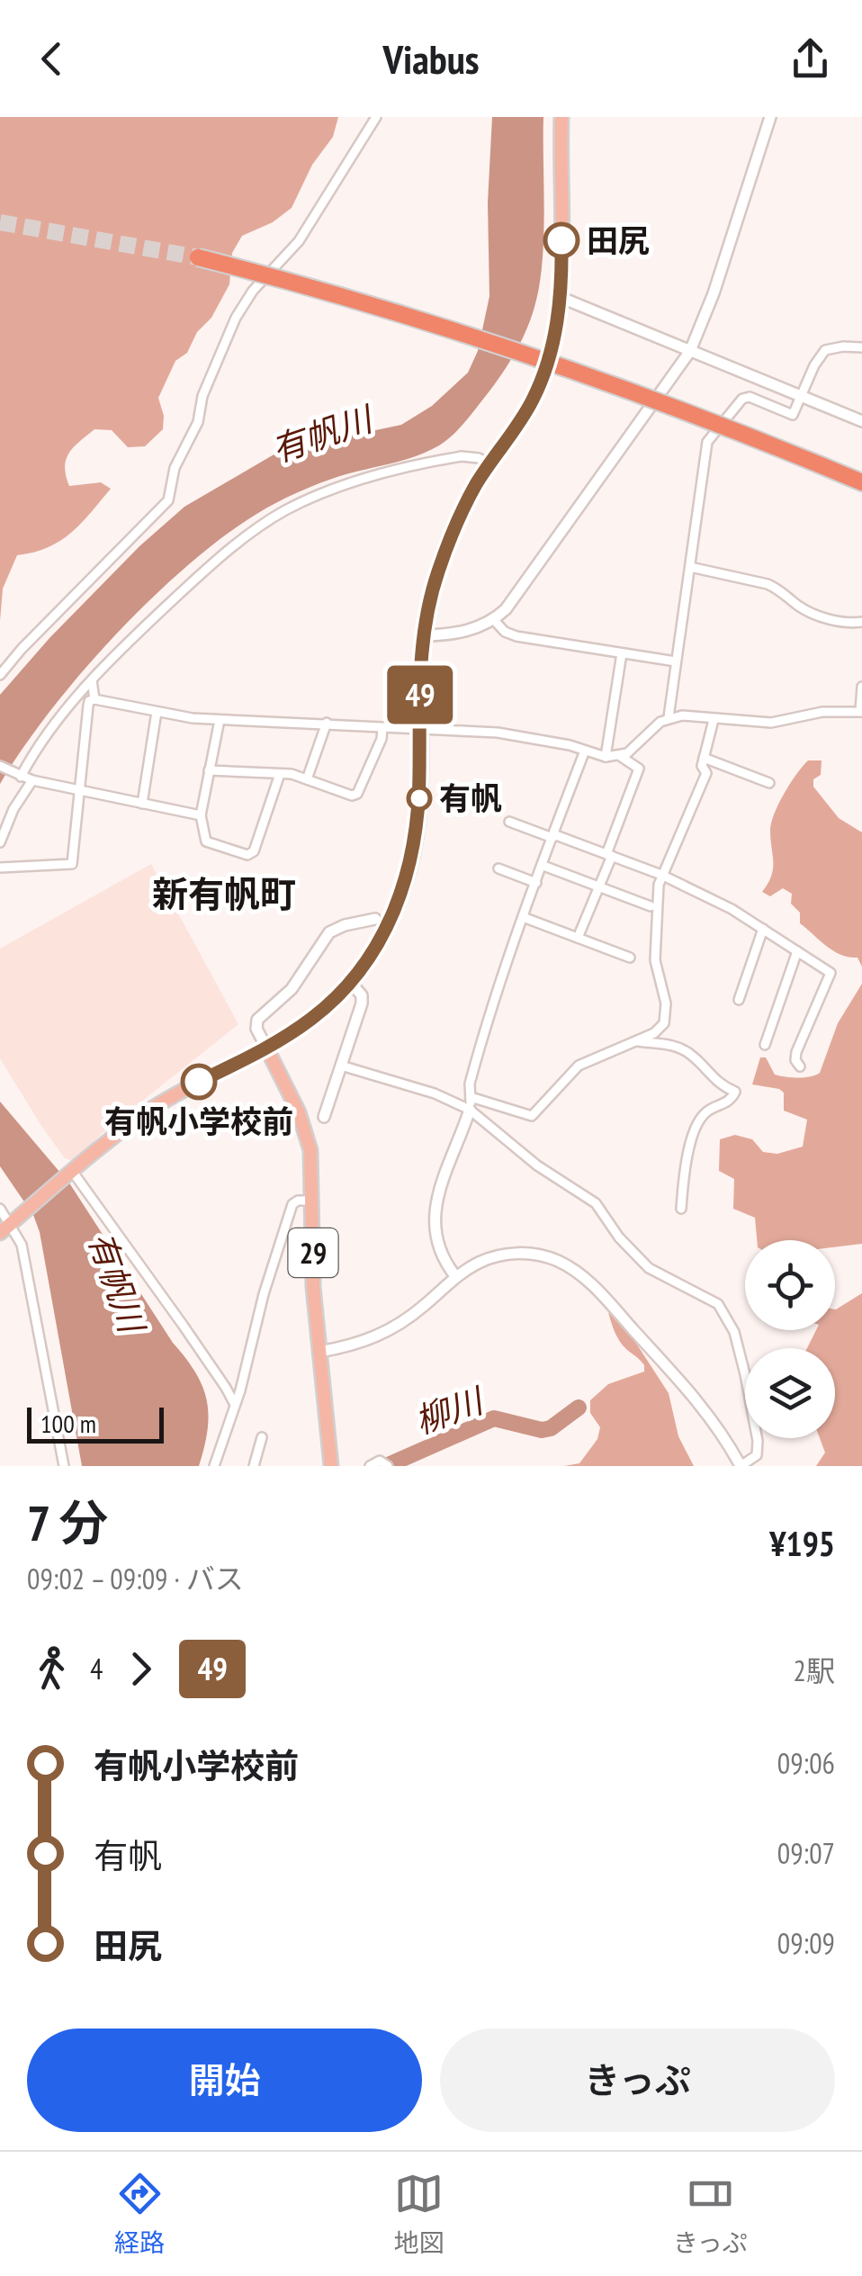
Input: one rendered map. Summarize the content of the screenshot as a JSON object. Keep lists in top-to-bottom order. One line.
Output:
{"streets":{"main road":["29"]},"districts":["新有帆町"],"water":["有帆川","柳川"],"places":["田尻","有帆","有帆小学校前"],"lines":["bus line 49"],"scale_bar":"100 m","page":{"header":"Viabus","on_map":"49","scale":"100 m","heading":["7 分","09:02 – 09:09 · バス","¥195"],"legs":["4","49","2駅"],"list":[{"name":"有帆小学校前","value":"09:06"},{"name":"有帆","value":"09:07"},{"name":"田尻","value":"09:09"}],"buttons":["開始","きっぷ"],"tabs":["経路","地図","きっぷ"]}}
